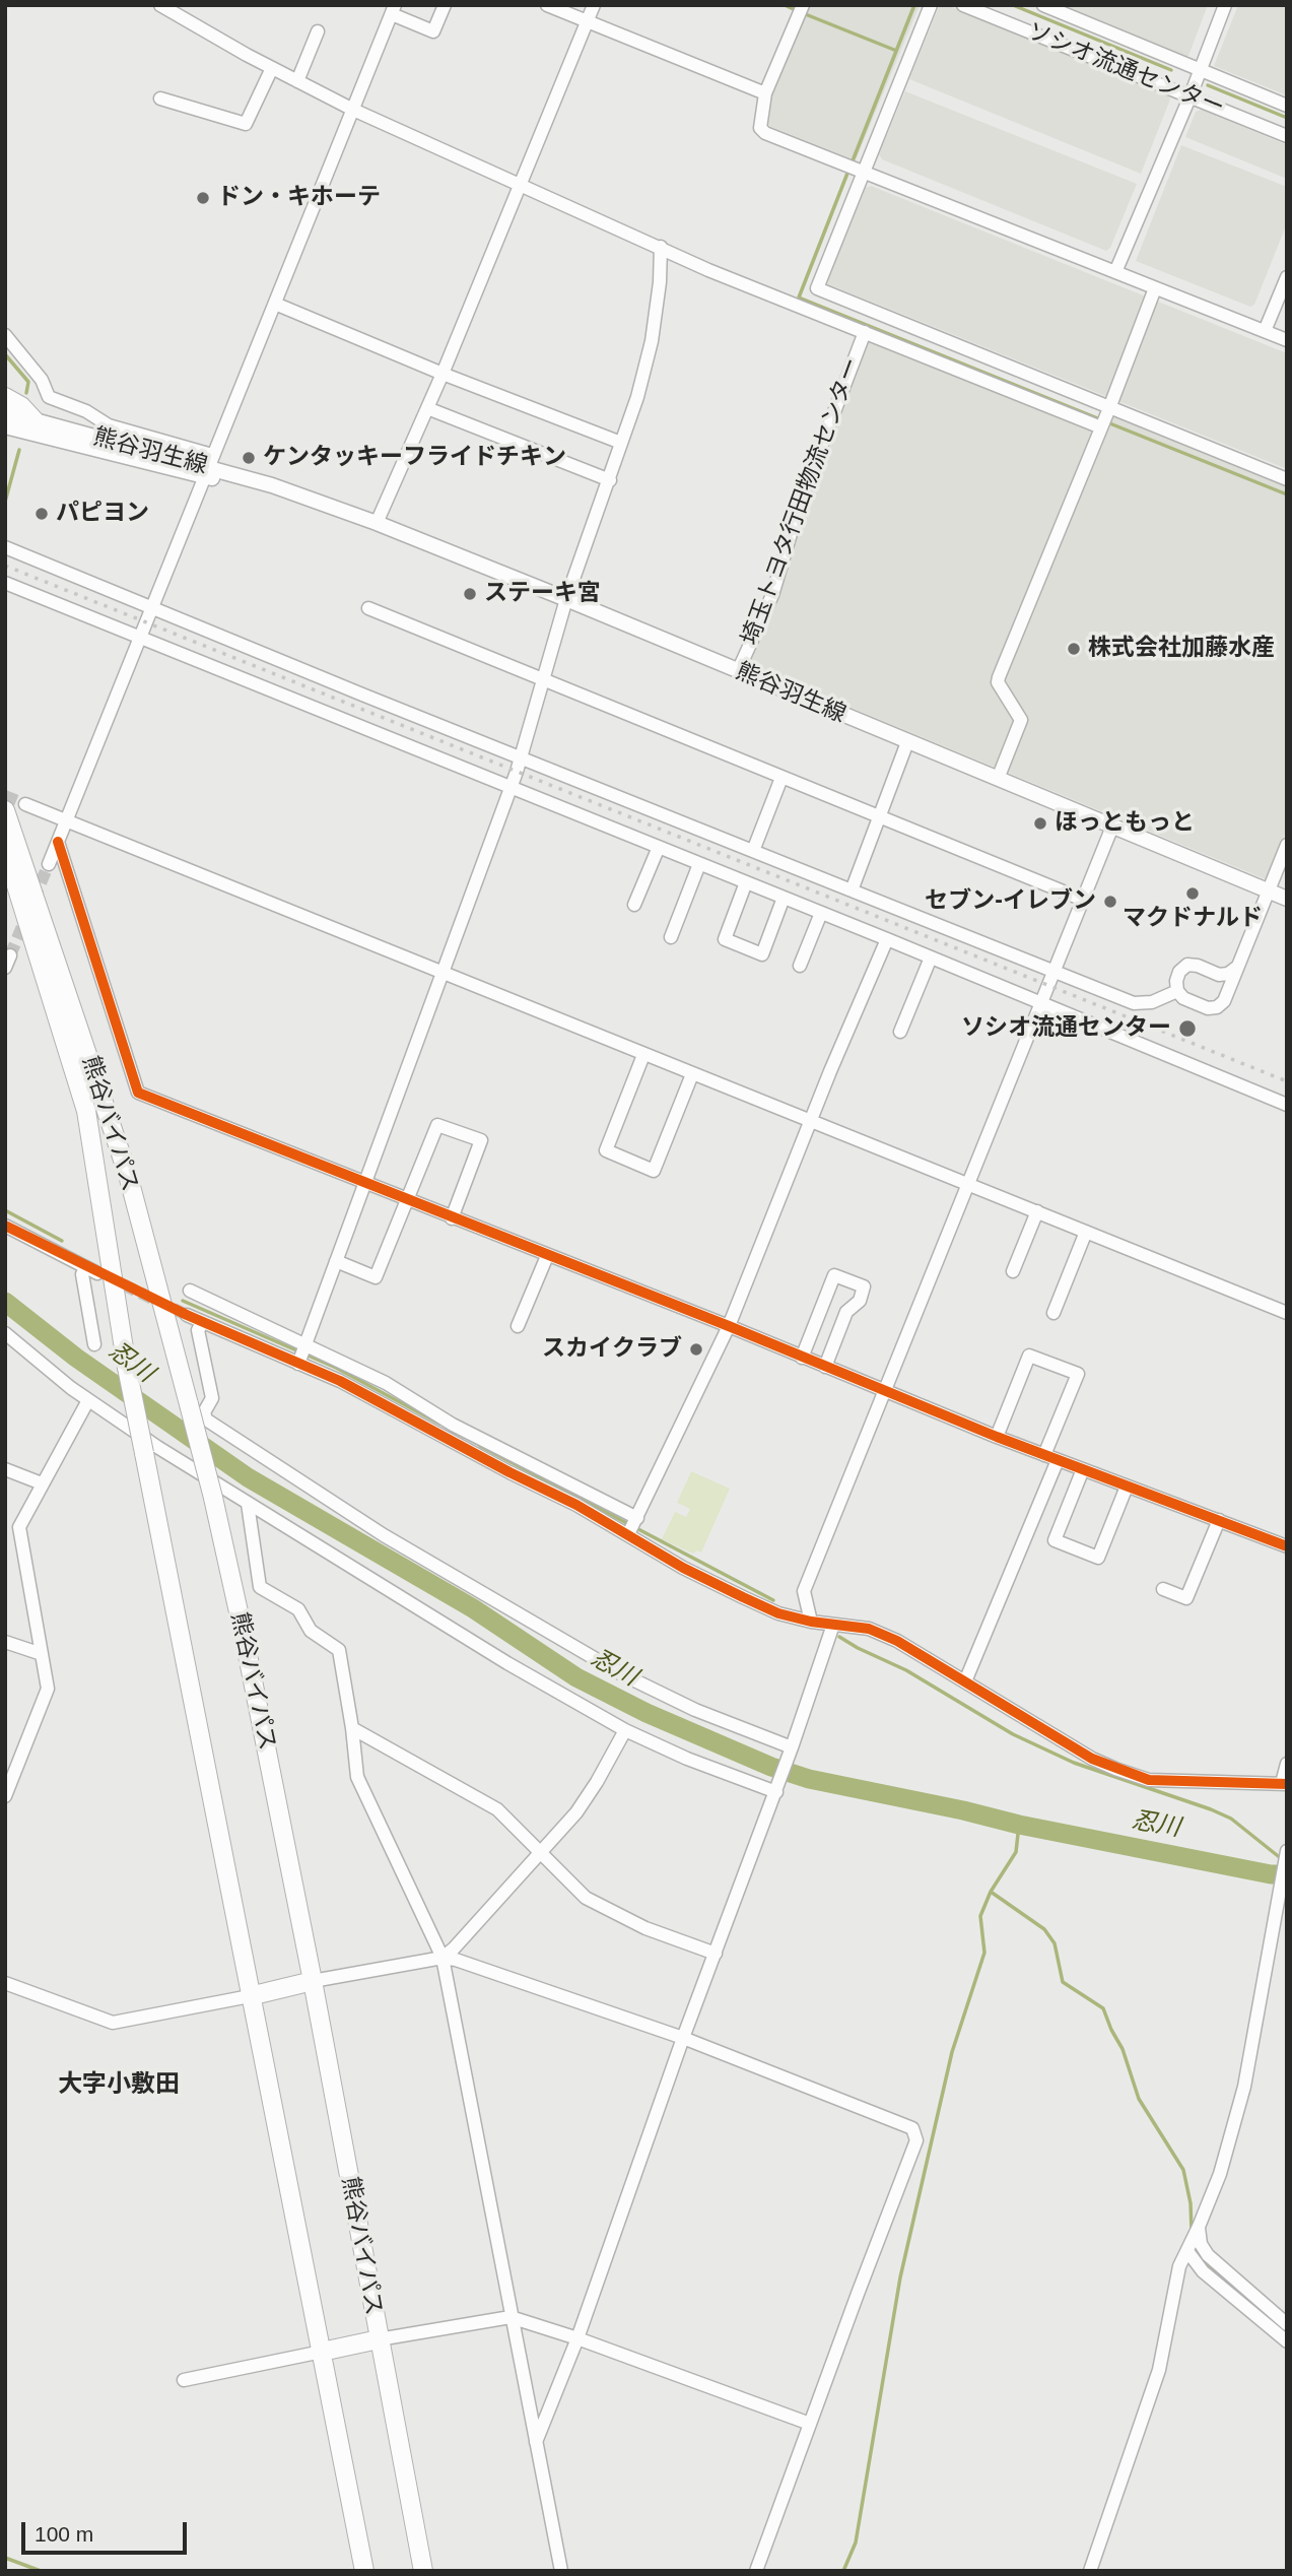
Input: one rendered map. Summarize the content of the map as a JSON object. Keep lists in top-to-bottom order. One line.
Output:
{"streets":{"highway":["熊谷バイパス"],"main road":["熊谷羽生線"],"street":["ソシオ流通センター","埼玉トヨタ行田物流センター"]},"crossings":[["熊谷羽生線","埼玉トヨタ行田物流センター"]],"districts":["大字小敷田"],"water":["忍川"],"places":["ドン・キホーテ","ケンタッキーフライドチキン","パピヨン","ステーキ宮","株式会社加藤水産","ほっともっと","マクドナルド","セブン-イレブン","ソシオ流通センター","スカイクラブ"],"scale_bar":"100 m"}
